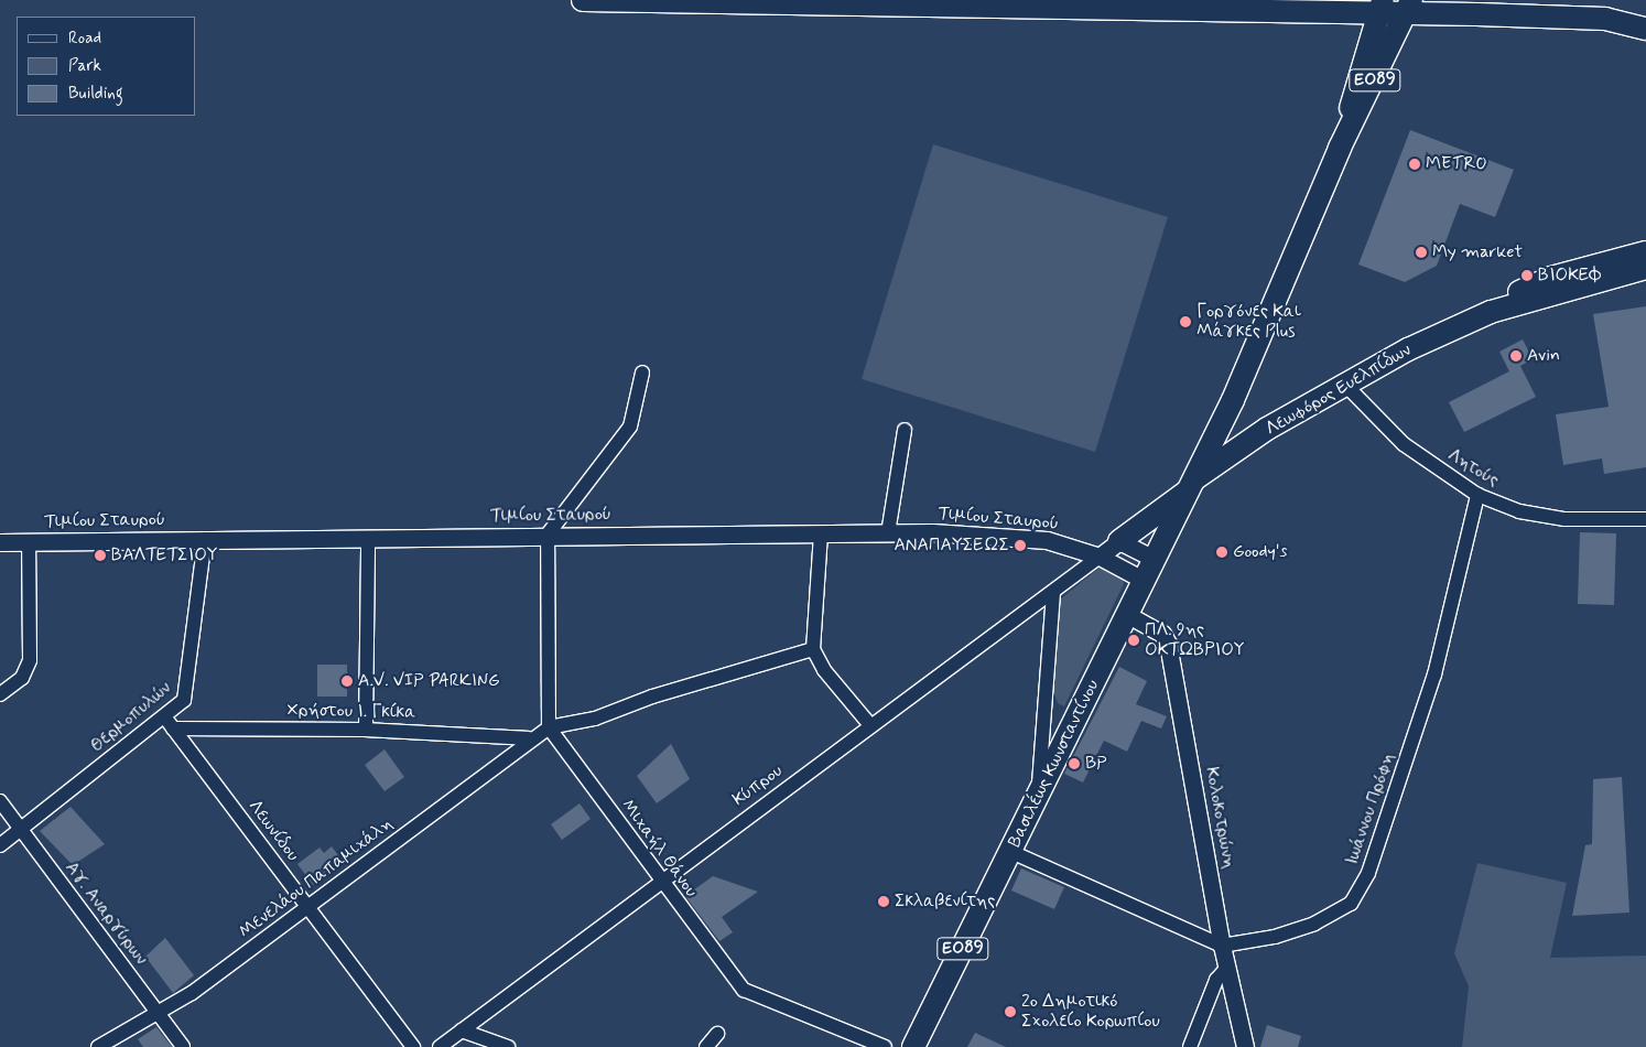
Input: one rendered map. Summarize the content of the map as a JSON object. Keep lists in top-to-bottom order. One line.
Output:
{"streets":{"main road":["ΕΟ89","Λεωφόρος Ευελπίδων","Βασιλέως Κωνσταντίνου"],"street":["Λητούς","Τιμίου Σταυρού","Χρήστου Ι. Γκίκα","Θερμοπυλών","Κύπρου","Ιωάννου Πρόφη","Κολοκοτρώνη","Λεωνίδου","Μιχαήλ Θάνου","Μενελάου Παπαμιχάλη","Αγ. Αναργύρων"]},"crossings":[["ΕΟ89","Λεωφόρος Ευελπίδων"],["ΕΟ89","Βασιλέως Κωνσταντίνου"],["Λεωφόρος Ευελπίδων","Λητούς"],["Λεωφόρος Ευελπίδων","Βασιλέως Κωνσταντίνου"],["Λητούς","Ιωάννου Πρόφη"],["Τιμίου Σταυρού","Θερμοπυλών"],["Τιμίου Σταυρού","Βασιλέως Κωνσταντίνου"],["Τιμίου Σταυρού","Κύπρου"],["Χρήστου Ι. Γκίκα","Λεωνίδου"],["Χρήστου Ι. Γκίκα","Μενελάου Παπαμιχάλη"],["Θερμοπυλών","Λεωνίδου"],["Θερμοπυλών","Αγ. Αναργύρων"],["Βασιλέως Κωνσταντίνου","Κολοκοτρώνη"],["Κύπρου","Μιχαήλ Θάνου"],["Ιωάννου Πρόφη","Κολοκοτρώνη"],["Λεωνίδου","Μενελάου Παπαμιχάλη"],["Μιχαήλ Θάνου","Μενελάου Παπαμιχάλη"],["Μενελάου Παπαμιχάλη","Αγ. Αναργύρων"]],"places":["METRO","My market","ΒΙΟΚΕΦ","Γοργόνες Και Μάγκες Plus","Avin","ΑΝΑΠΑΥΣΕΩΣ","Goody's","ΒΑΛΤΕΤΣΙΟΥ","ΠΛ. 9ης ΟΚΤΩΒΡΙΟΥ","A.V. VIP PARKING","BP","Σκλαβενίτης","2ο Δημοτικό Σχολείο Κορωπίου"],"legend":["Road","Park","Building"]}
